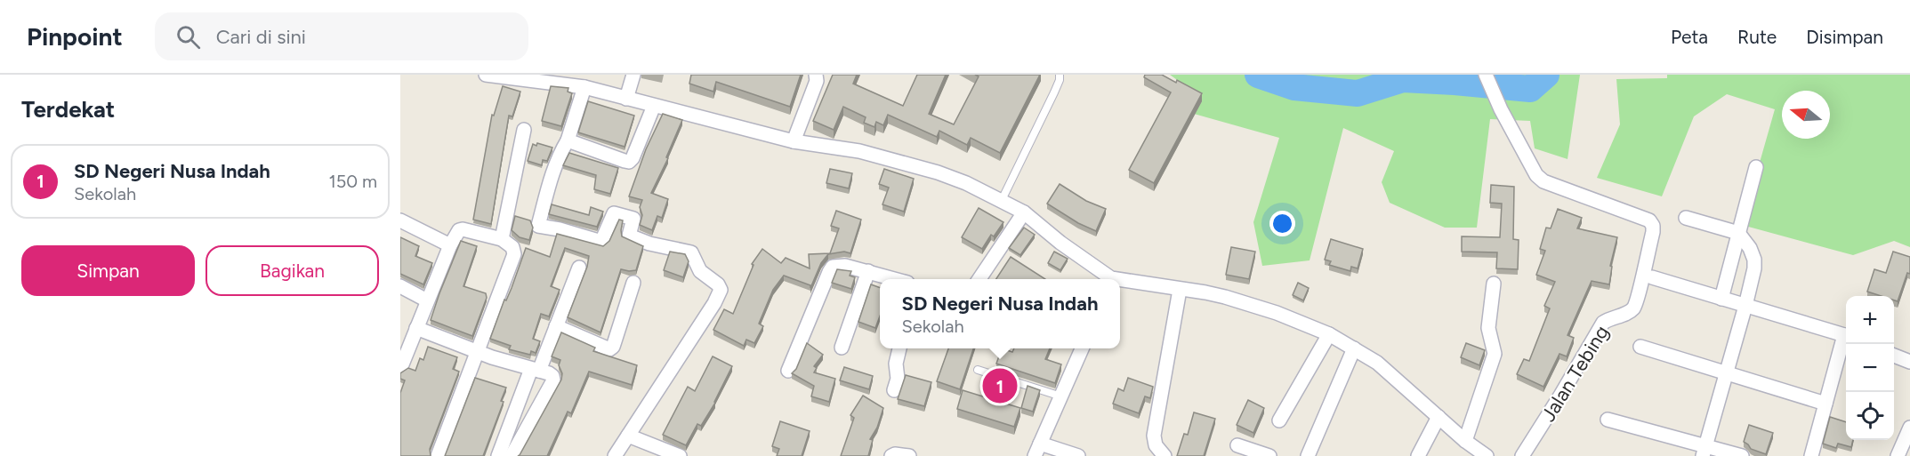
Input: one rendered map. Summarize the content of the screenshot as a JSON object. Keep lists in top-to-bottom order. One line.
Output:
{"streets":{"street":["Jalan Tebing"]},"north":"left","page":{"header":"Pinpoint","search":"Cari di sini","nav":["Peta","Rute","Disimpan"],"heading":"Terdekat","list":[{"mark":"1","name":"SD Negeri Nusa Indah","note":"Sekolah","value":"150 m"}],"buttons":["Simpan","Bagikan"],"popup":["SD Negeri Nusa Indah","Sekolah"],"map_buttons":["+","−"],"pins":"1"}}
